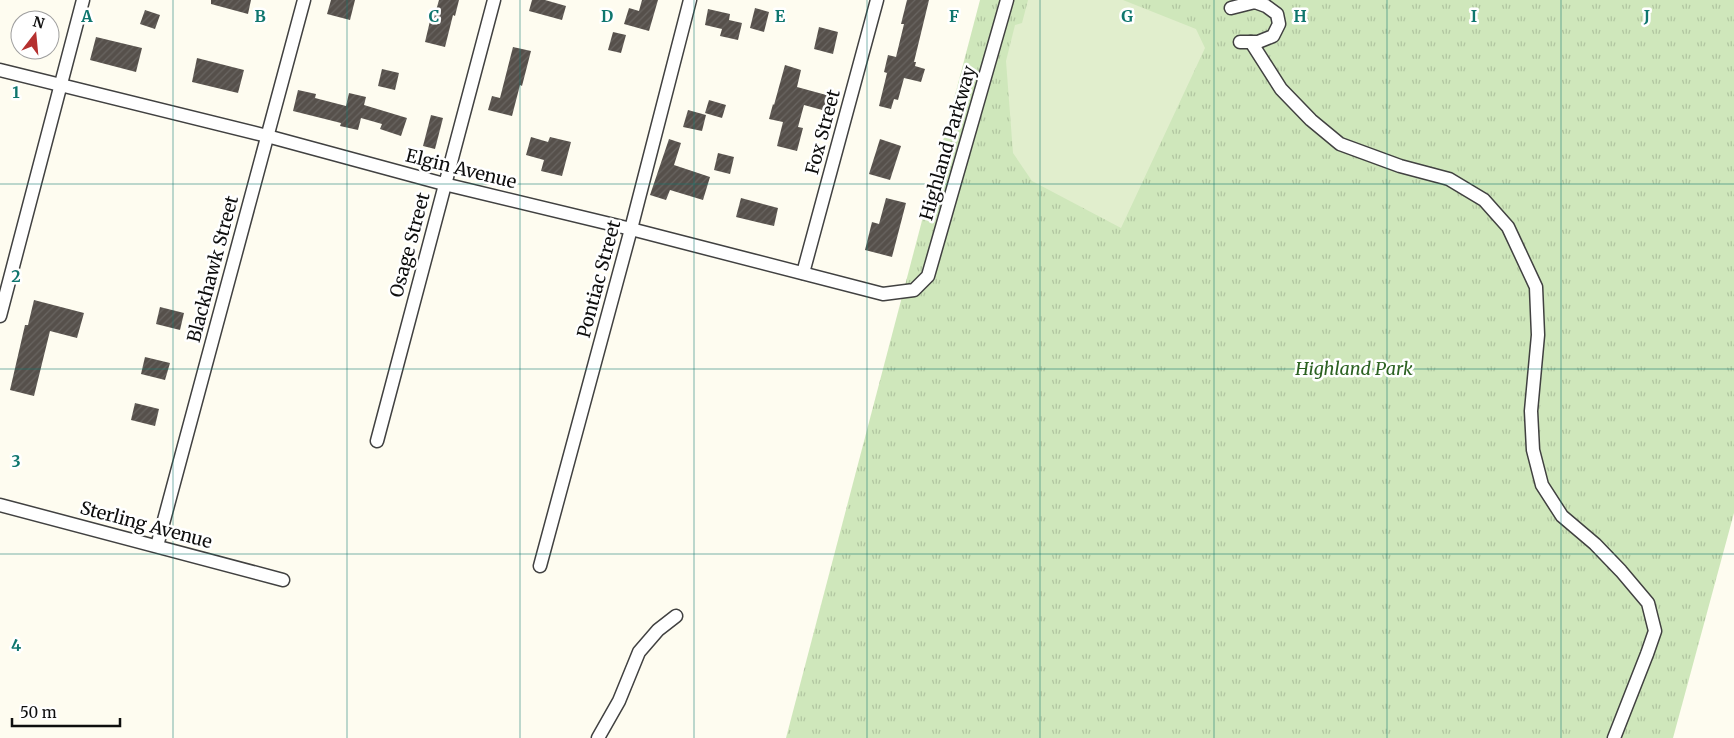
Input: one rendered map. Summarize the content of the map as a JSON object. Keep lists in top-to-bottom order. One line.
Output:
{"streets":{"street":["Fox Street","Highland Parkway","Elgin Avenue","Osage Street","Blackhawk Street","Pontiac Street","Sterling Avenue"]},"crossings":[["Fox Street","Elgin Avenue"],["Highland Parkway","Elgin Avenue"],["Elgin Avenue","Osage Street"],["Elgin Avenue","Blackhawk Street"],["Elgin Avenue","Pontiac Street"],["Blackhawk Street","Sterling Avenue"]],"parks":["Highland Park"],"scale_bar":"50 m","north":"top","grid":{"columns":["A","B","C","D","E","F","G","H","I","J"],"rows":["1","2","3","4"]}}
